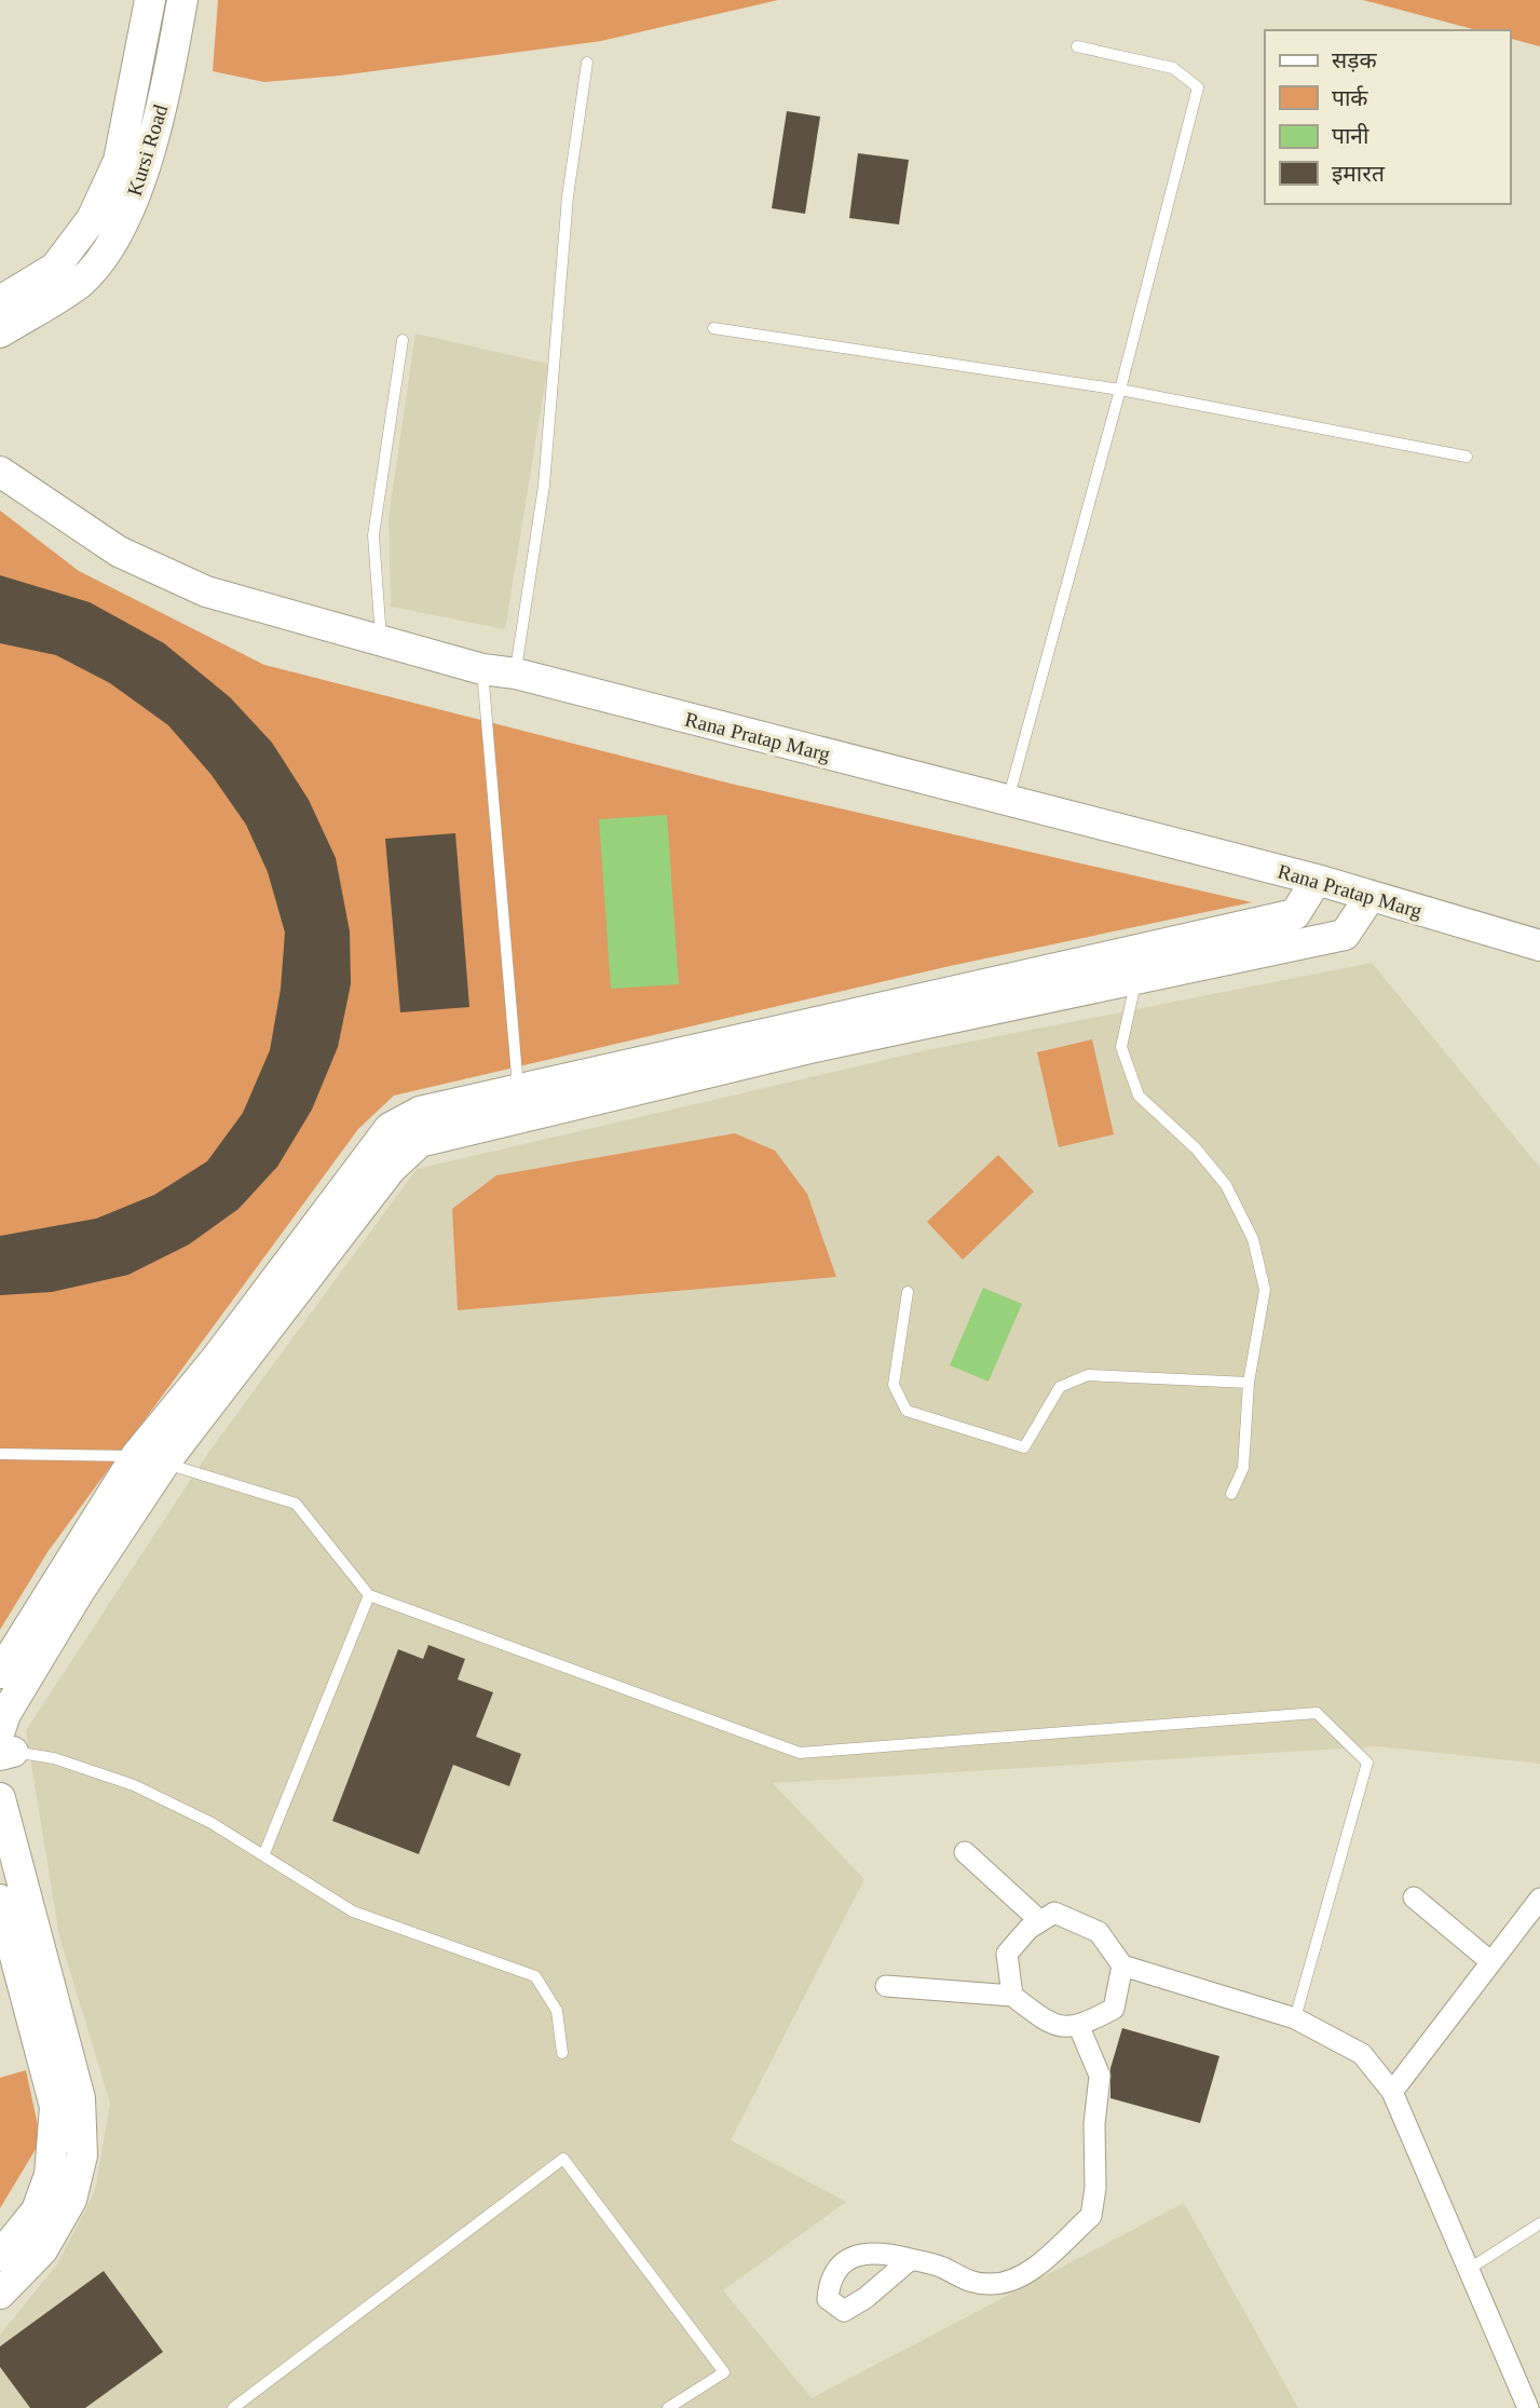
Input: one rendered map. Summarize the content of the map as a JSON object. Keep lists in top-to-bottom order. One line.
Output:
{"streets":{"street":["Kursi Road","Rana Pratap Marg"]},"legend":["सड़क","पार्क","पानी","इमारत"]}
